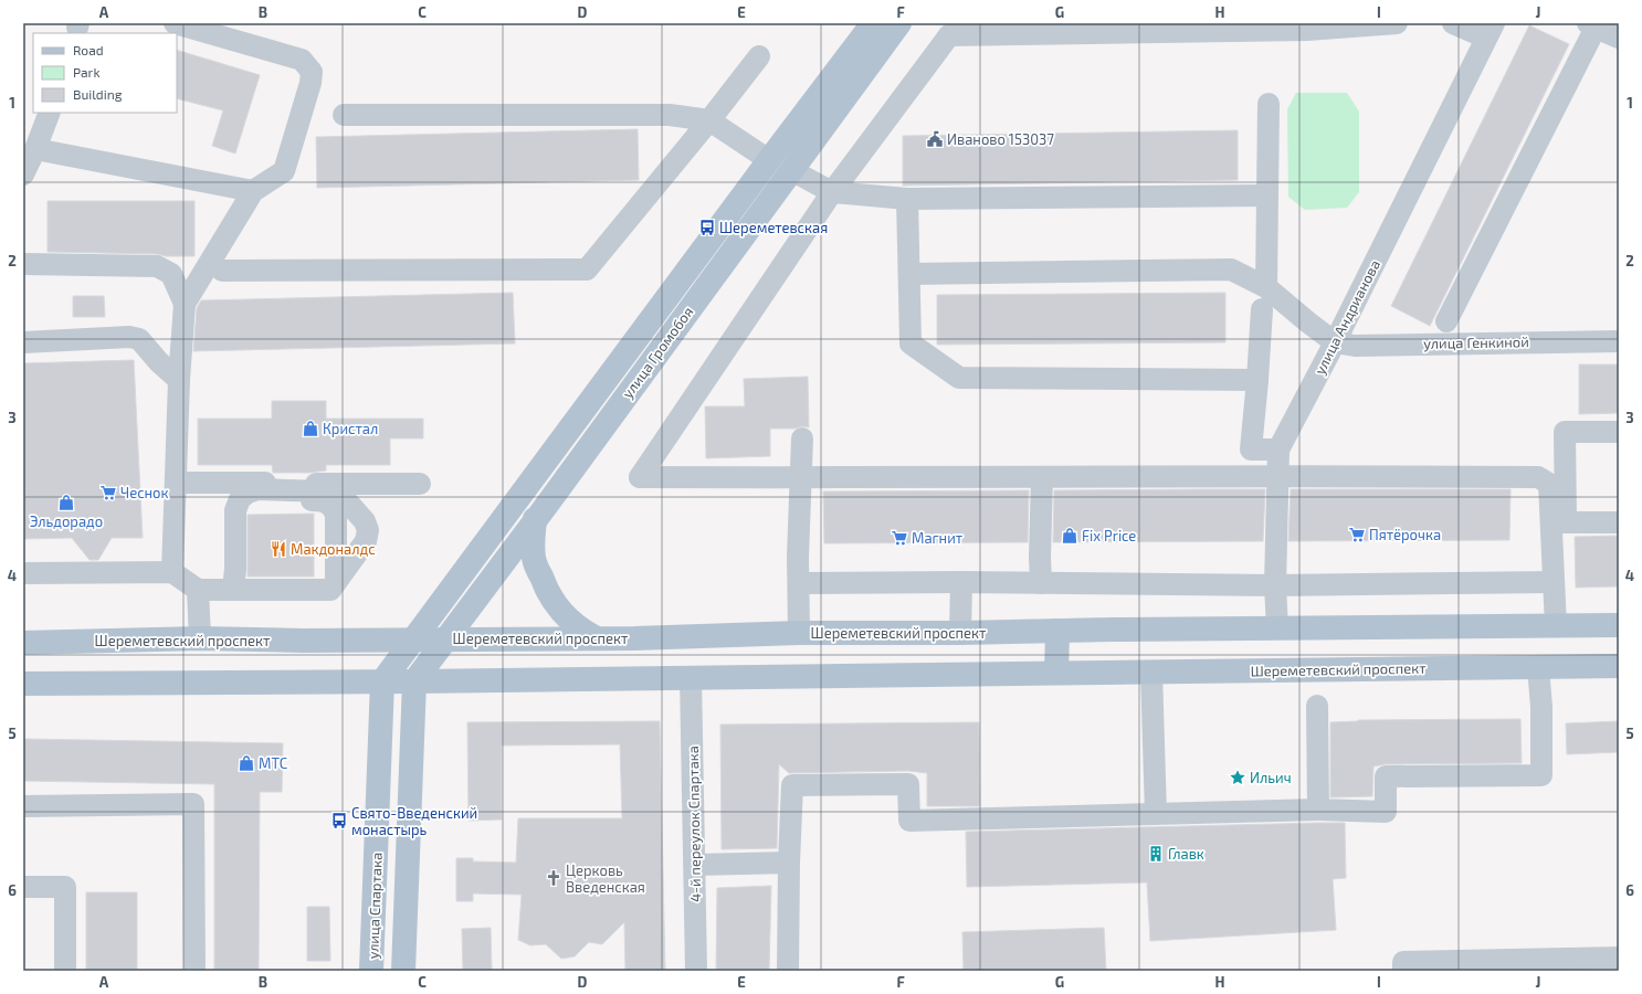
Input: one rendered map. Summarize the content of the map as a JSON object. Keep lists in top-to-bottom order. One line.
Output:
{"streets":{"main road":["улица Громобоя","Шереметевский проспект","улица Спартака"],"street":["улица Андрианова","улица Генкиной","4-й переулок Спартака"]},"crossings":[["улица Андрианова","улица Генкиной"],["улица Андрианова","Шереметевский проспект"],["улица Громобоя","Шереметевский проспект"],["Шереметевский проспект","4-й переулок Спартака"],["Шереметевский проспект","улица Спартака"]],"places":{"public building":["Иваново 153037"],"bus stop":["Шереметевская","Свято-Введенский монастырь"],"shop":["Кристал","Эльдорадо","Fix Price","МТС"],"supermarket":["Чеснок","Пятёрочка","Магнит"],"restaurant":["Макдоналдс"],"place":["Ильич"],"building":["Главк"],"church":["Церковь Введенская"]},"legend":["Road","Park","Building"],"grid":{"columns":["A","B","C","D","E","F","G","H","I","J"],"rows":["1","2","3","4","5","6"]}}
